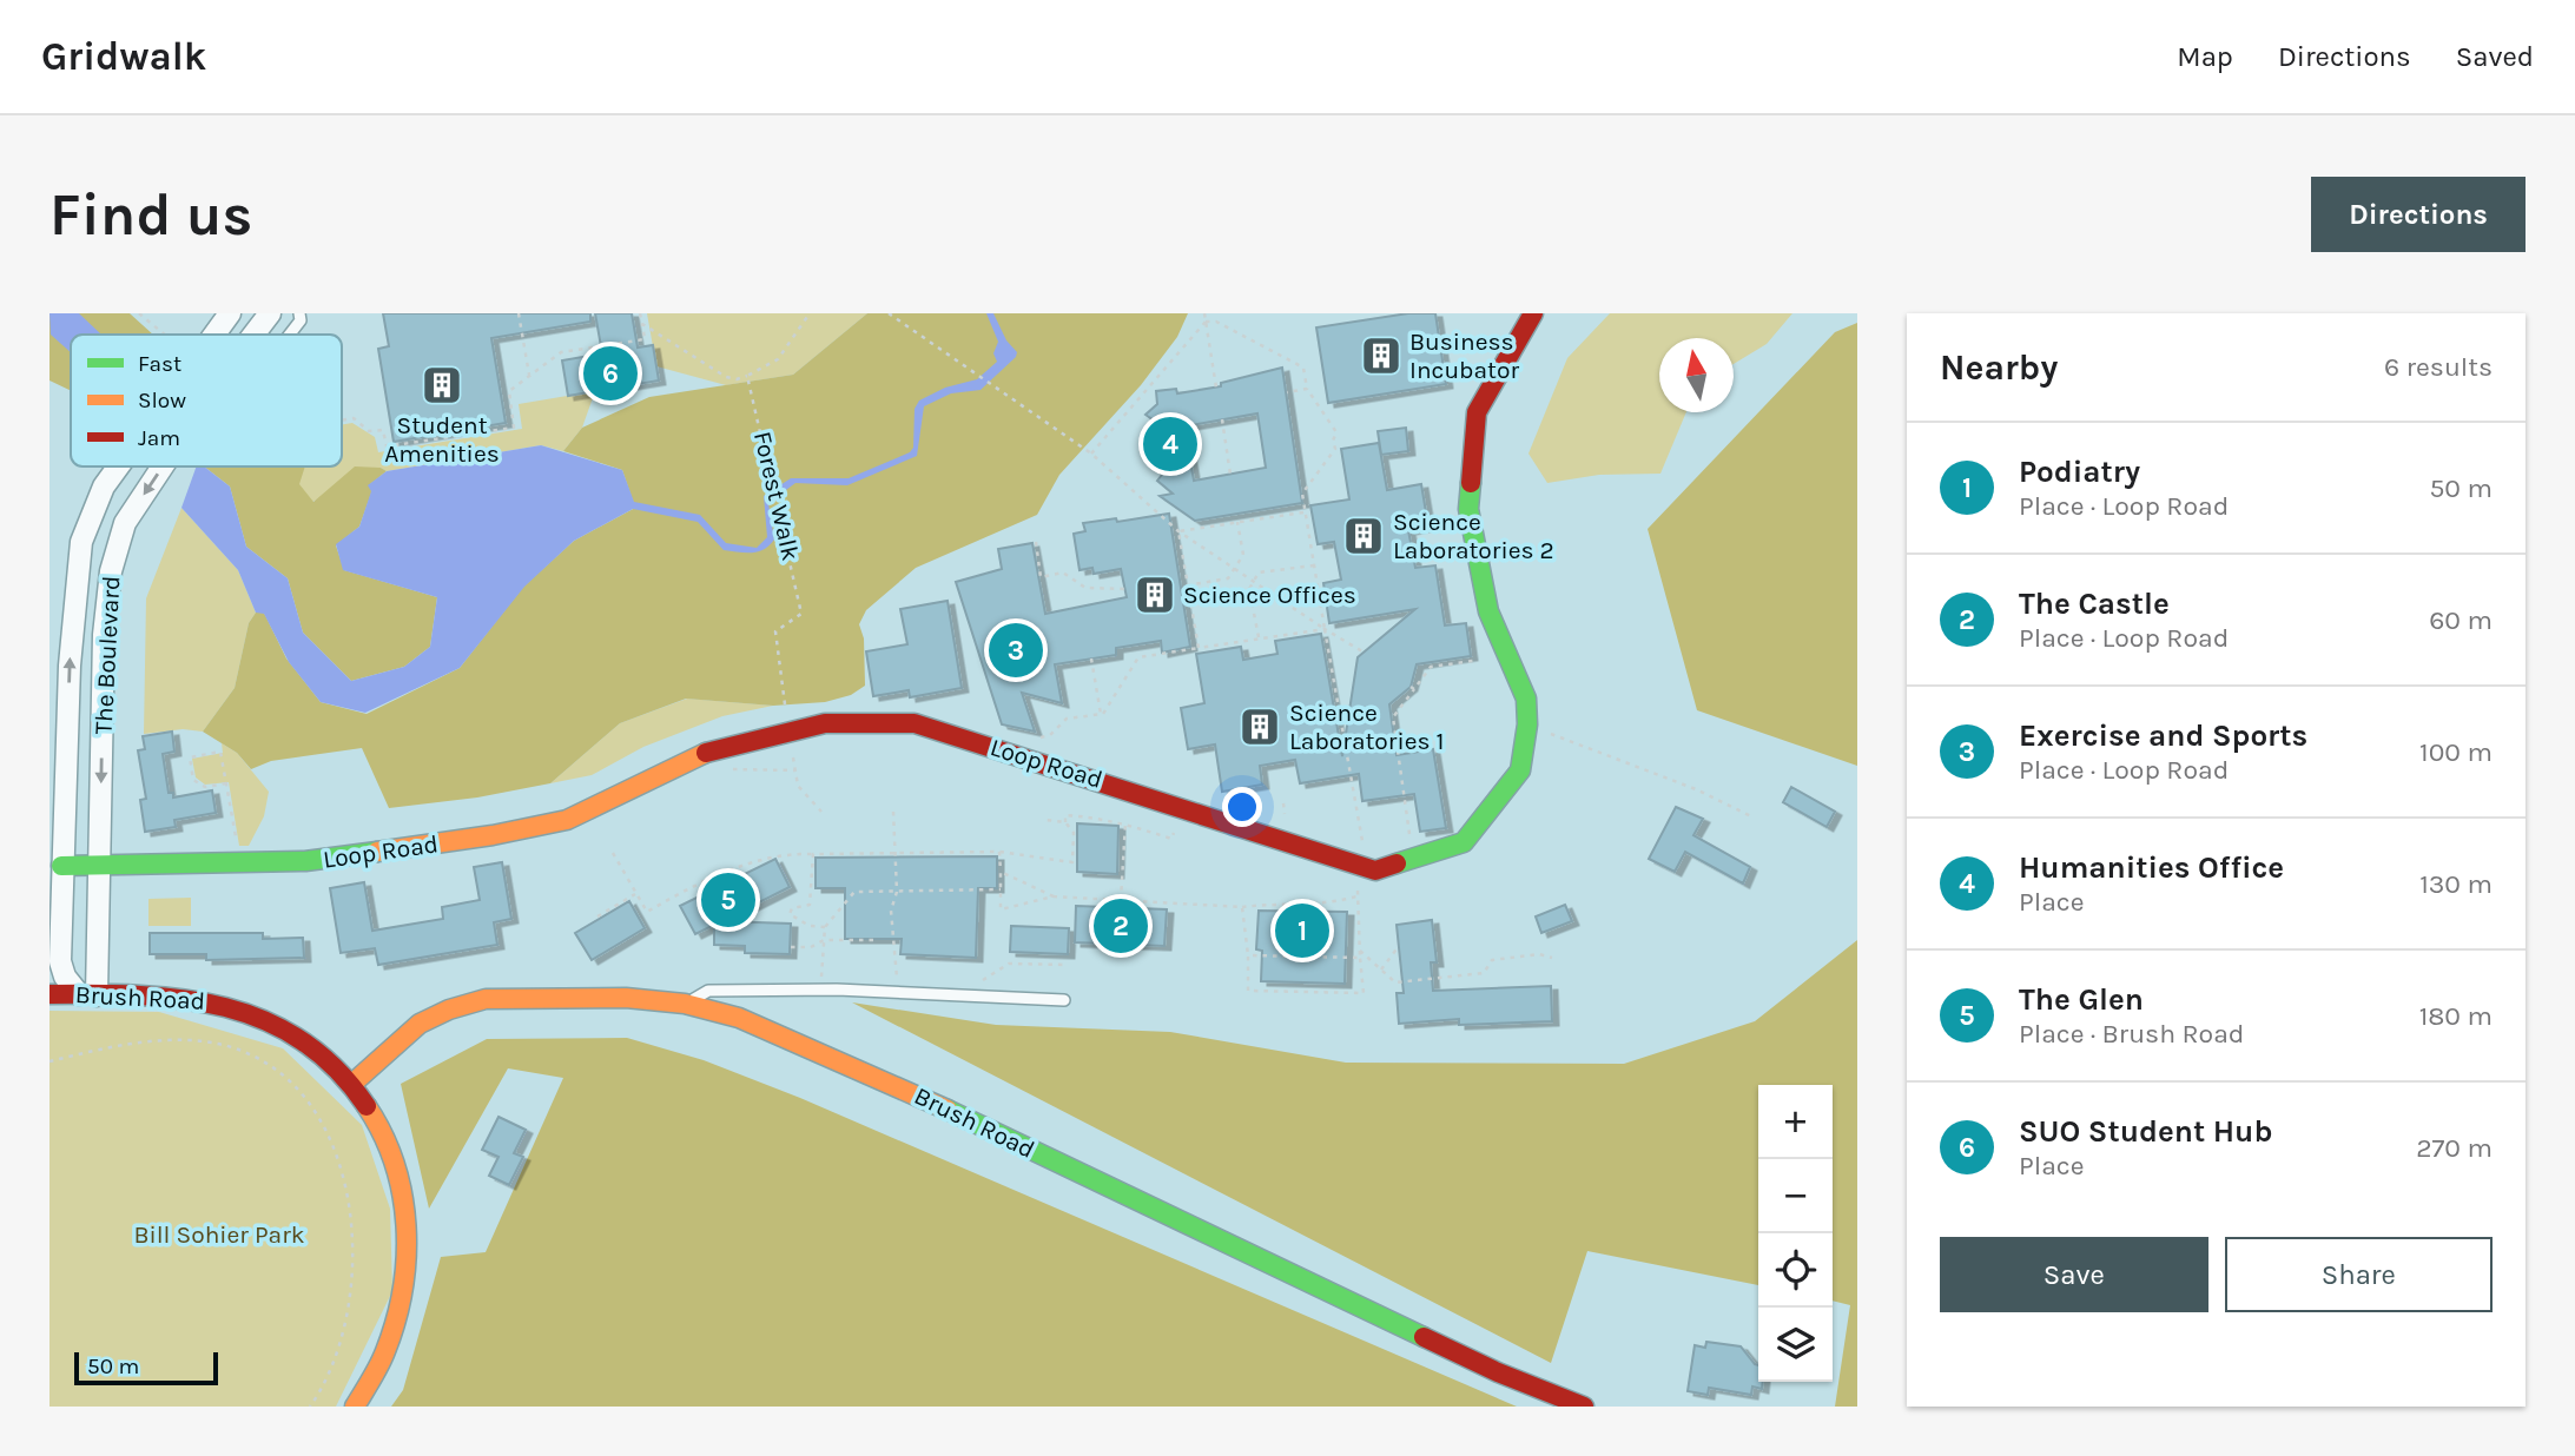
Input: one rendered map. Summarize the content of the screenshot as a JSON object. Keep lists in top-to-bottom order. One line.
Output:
{"streets":{"street":["The Boulevard","Loop Road","Brush Road"],"path":["Forest Walk"]},"crossings":[["Forest Walk","Loop Road"],["The Boulevard","Loop Road"],["The Boulevard","Brush Road"]],"parks":["Bill Sohier Park"],"places":{"building":["Business Incubator","Student Amenities","Science Laboratories 2","Science Offices","Science Laboratories 1"]},"legend":["Fast","Slow","Jam"],"scale_bar":"50 m","north":"top","page":{"header":"Gridwalk","nav":["Map","Directions","Saved"],"buttons":["Directions",["Save","Share"]],"title":"Find us","heading":["Nearby","6 results"],"pins":["6","4","3","5","2","1"],"list":[{"mark":"1","name":"Podiatry","note":"Place · Loop Road","value":"50 m"},{"mark":"2","name":"The Castle","note":"Place · Loop Road","value":"60 m"},{"mark":"3","name":"Exercise and Sports","note":"Place · Loop Road","value":"100 m"},{"mark":"4","name":"Humanities Office","note":"Place","value":"130 m"},{"mark":"5","name":"The Glen","note":"Place · Brush Road","value":"180 m"},{"mark":"6","name":"SUO Student Hub","note":"Place","value":"270 m"}],"map_buttons":["+","−"],"scale":"50 m"}}
